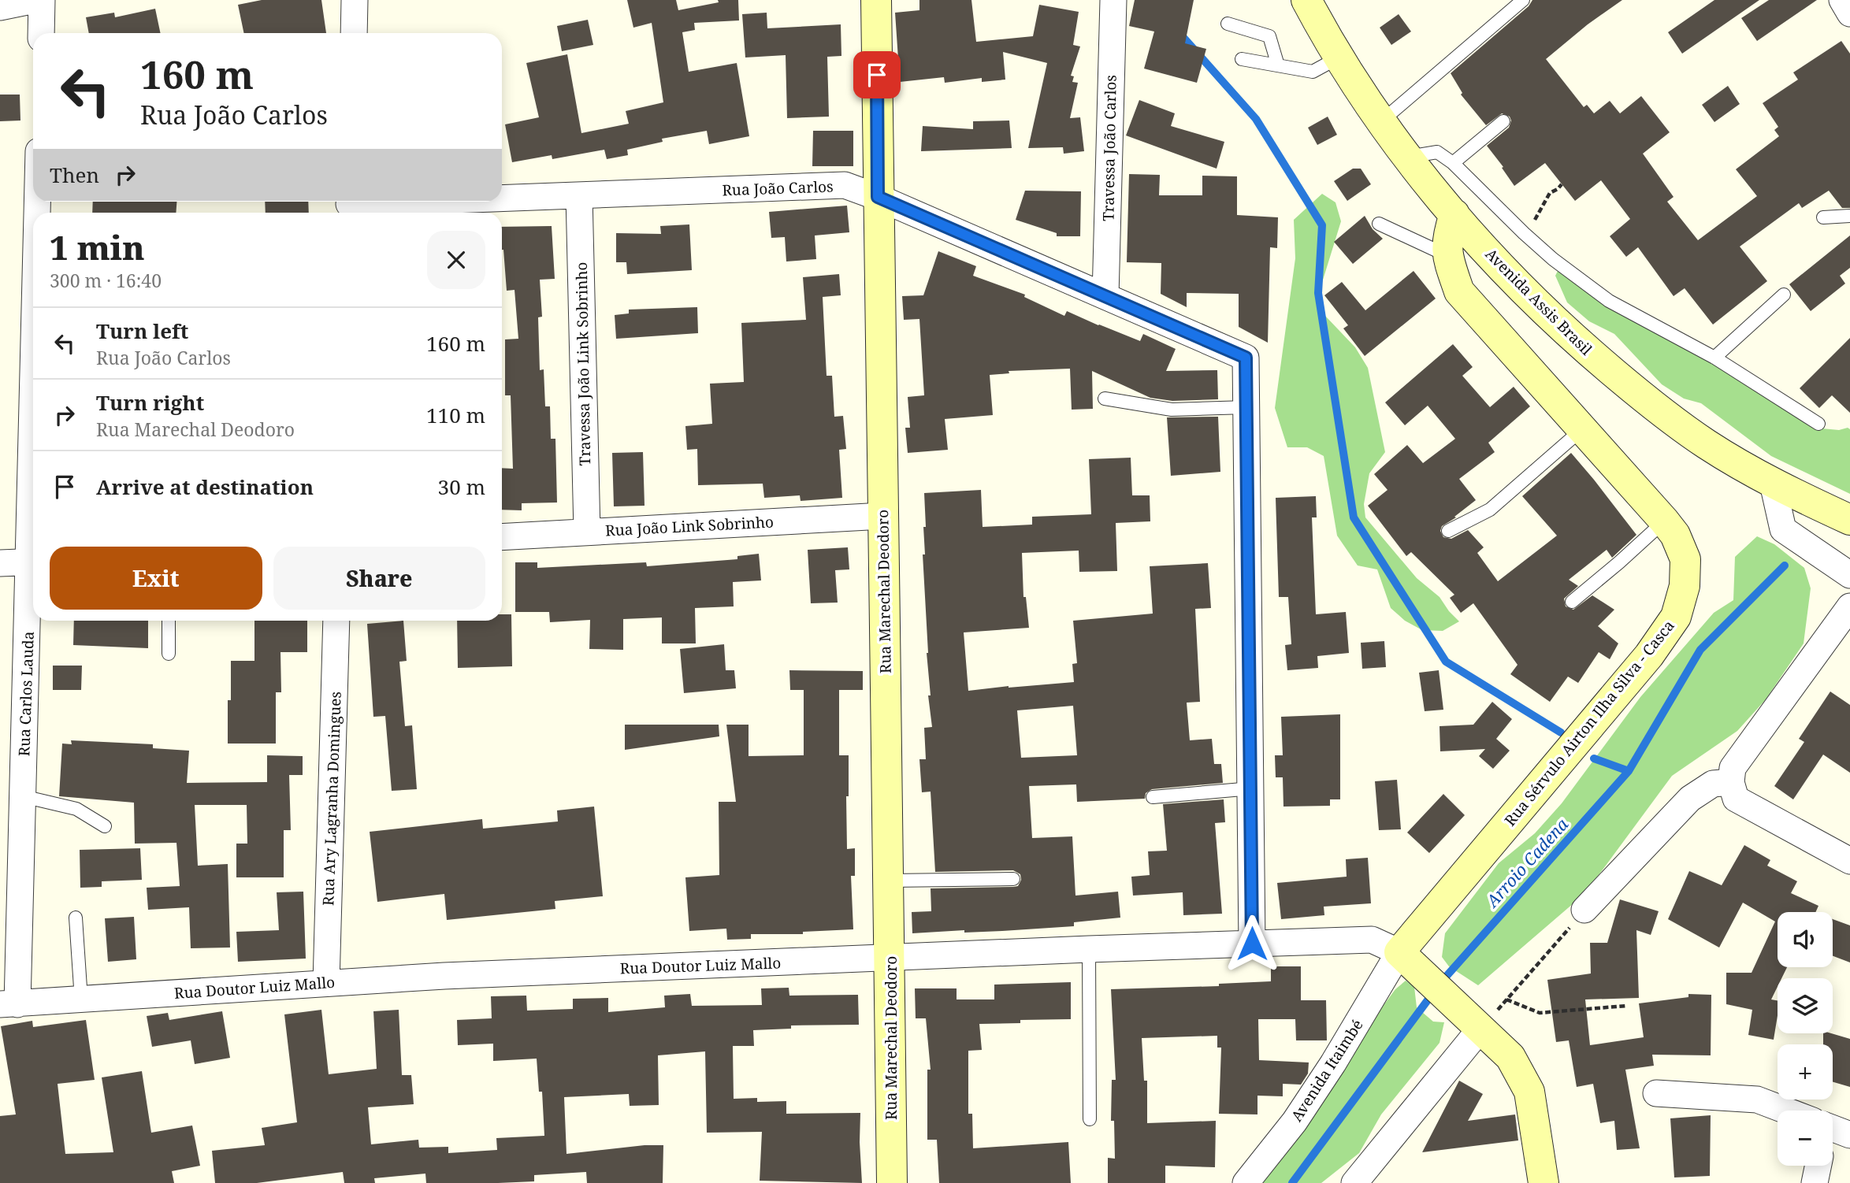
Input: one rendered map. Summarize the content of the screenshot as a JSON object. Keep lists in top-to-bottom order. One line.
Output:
{"streets":{"street":["Travessa João Carlos","Rua João Carlos","Avenida Assis Brasil","Travessa João Link Sobrinho","Rua João Link Sobrinho","Rua Marechal Deodoro","Rua Carlos Lauda","Rua Sérvulo Airton Ilha Silva - Casca","Rua Ary Lagranha Domingues","Rua Doutor Luiz Mallo","Avenida Itaimbé"]},"crossings":[["Travessa João Carlos","Rua João Carlos"],["Rua João Carlos","Travessa João Link Sobrinho"],["Rua João Carlos","Rua Marechal Deodoro"],["Rua João Carlos","Rua Doutor Luiz Mallo"],["Avenida Assis Brasil","Rua Sérvulo Airton Ilha Silva - Casca"],["Travessa João Link Sobrinho","Rua João Link Sobrinho"],["Rua João Link Sobrinho","Rua Marechal Deodoro"],["Rua Marechal Deodoro","Rua Doutor Luiz Mallo"],["Rua Carlos Lauda","Rua Doutor Luiz Mallo"],["Rua Sérvulo Airton Ilha Silva - Casca","Rua Doutor Luiz Mallo"],["Rua Sérvulo Airton Ilha Silva - Casca","Avenida Itaimbé"],["Rua Ary Lagranha Domingues","Rua Doutor Luiz Mallo"],["Rua Doutor Luiz Mallo","Avenida Itaimbé"]],"water":["Arroio Cadena"],"page":{"turn":["160 m","Rua João Carlos"],"then":"Then","heading":["1 min","300 m · 16:40"],"list":[{"name":"Turn left","note":"Rua João Carlos","value":"160 m"},{"name":"Turn right","note":"Rua Marechal Deodoro","value":"110 m"},{"name":"Arrive at destination","value":"30 m"}],"buttons":["Exit","Share"],"map_buttons":["+","−"]}}
